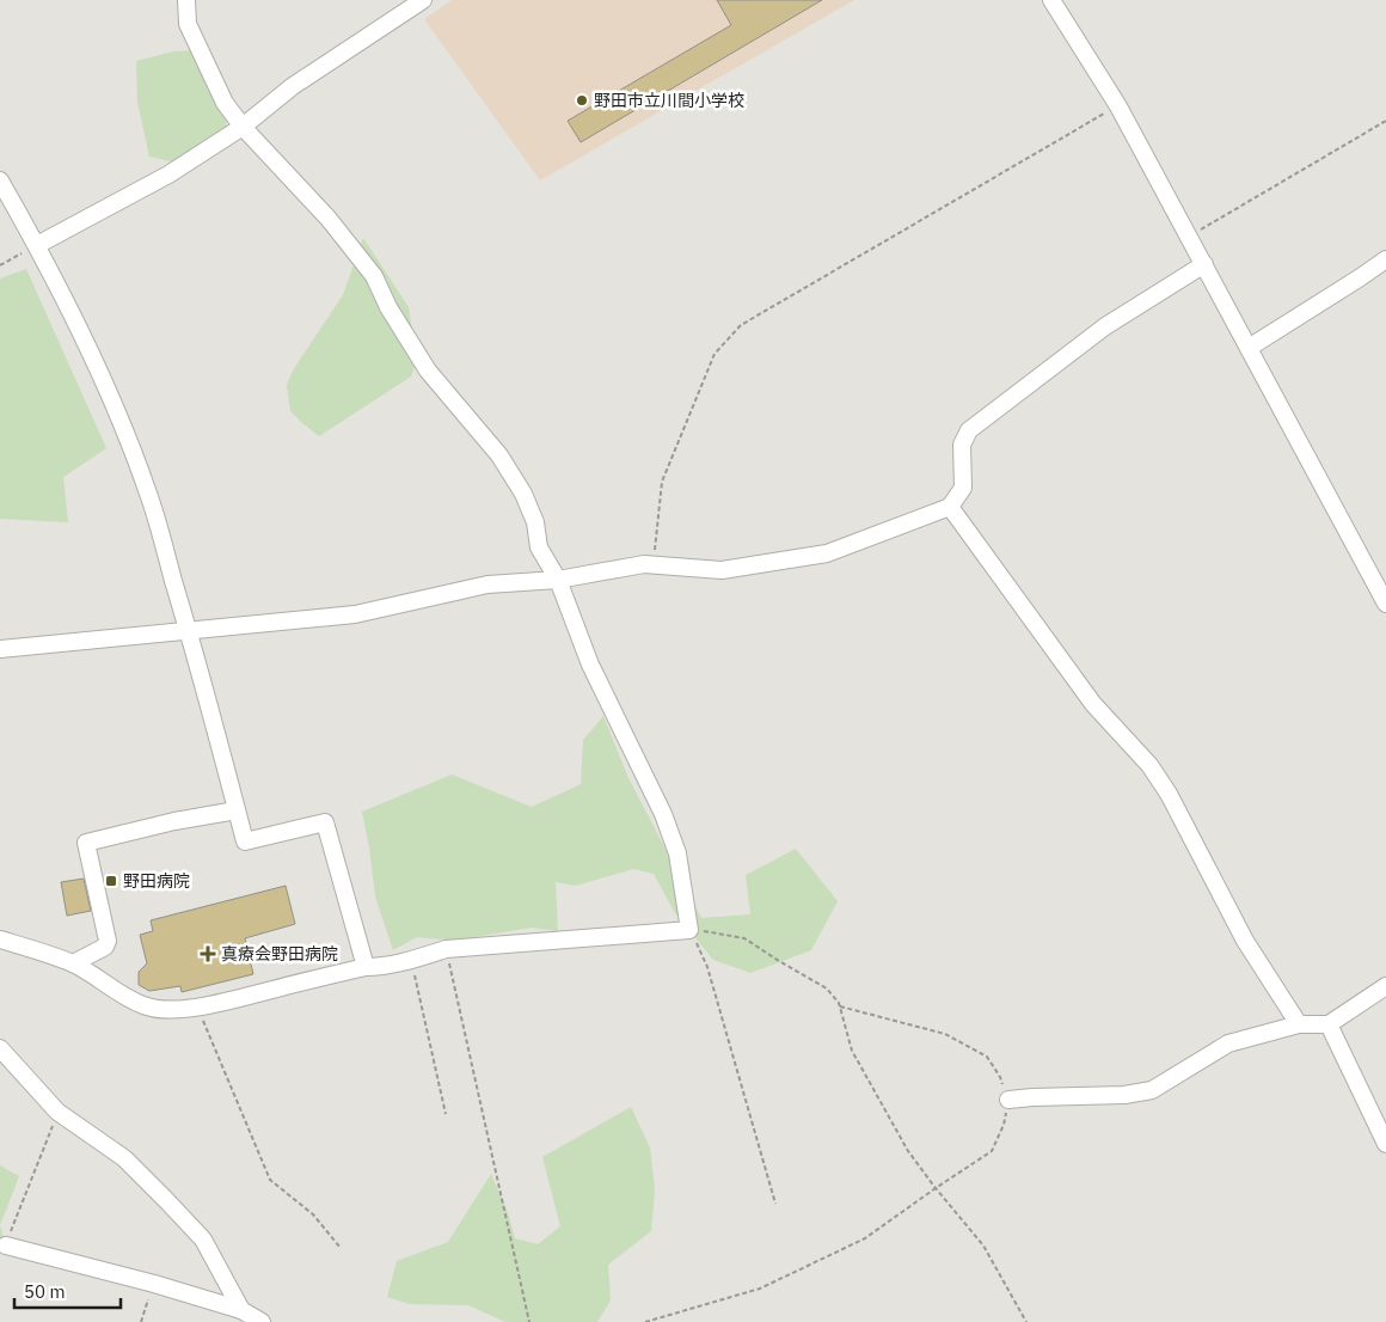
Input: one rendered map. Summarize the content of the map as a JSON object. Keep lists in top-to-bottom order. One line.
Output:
{"places":{"other":["野田市立川間小学校"],"transit":["野田病院"],"health":["真療会野田病院"]},"scale_bar":"50 m"}
